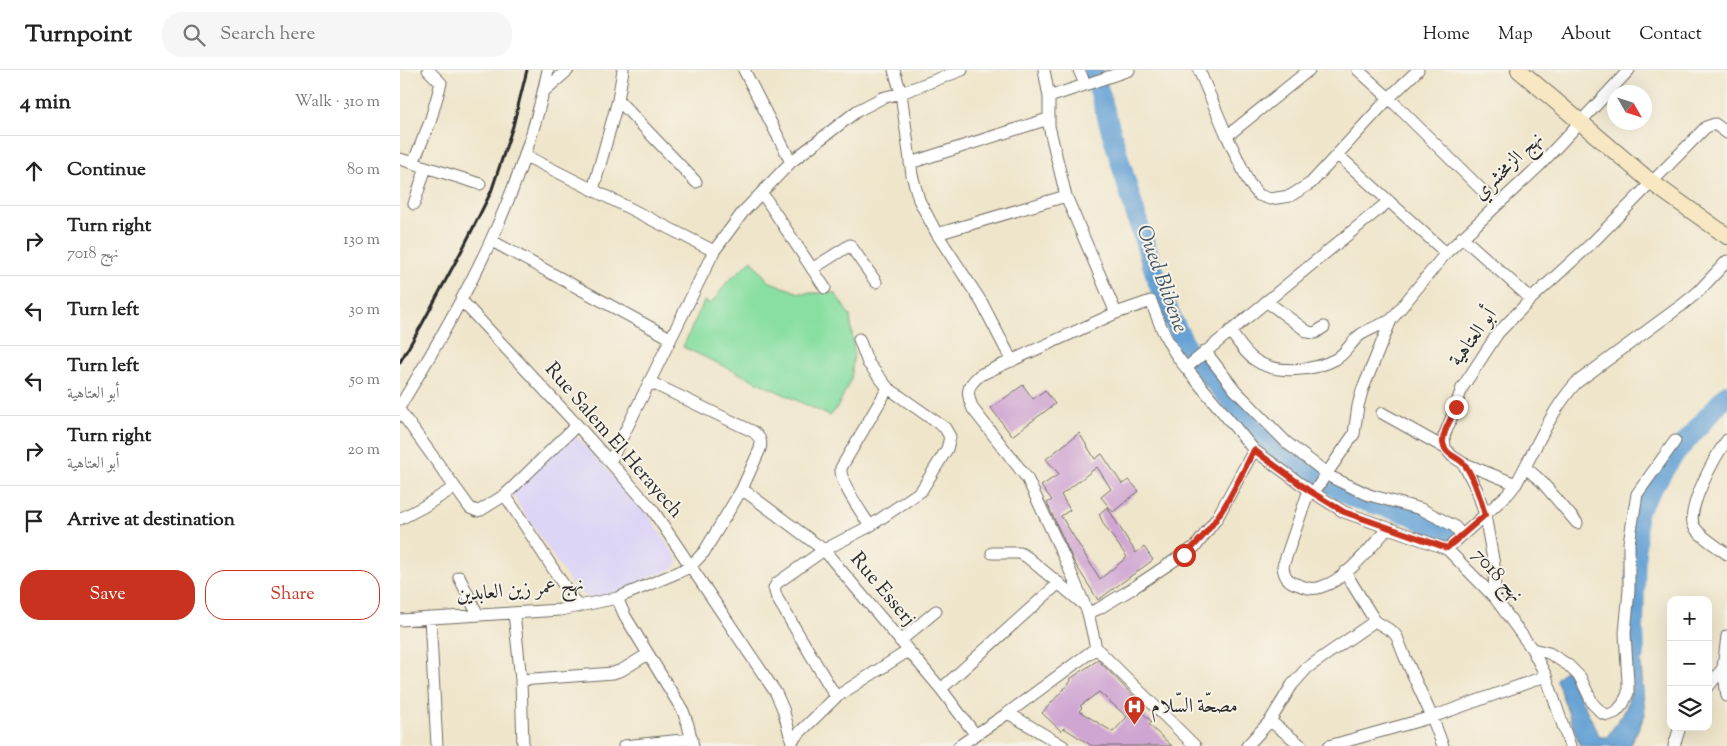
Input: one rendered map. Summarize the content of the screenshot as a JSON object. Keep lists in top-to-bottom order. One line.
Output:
{"streets":{"street":["نهج الزمخشري","أبو العتاهية","Rue Salem El Herayech","نهج 7018","Rue Esserj","نهج عمر زين العابدين"]},"crossings":[["Rue Salem El Herayech","نهج عمر زين العابدين"],["Rue Esserj","نهج عمر زين العابدين"]],"water":["Oued Blibene"],"places":{"hospital":["مصحّة السّلام"]},"north":"bottom right","page":{"header":"Turnpoint","search":"Search here","nav":["Home","Map","About","Contact"],"heading":["4 min","Walk · 310 m"],"list":[["Continue","80 m"],["Turn right","نهج 7018","130 m"],["Turn left","30 m"],["Turn left","أبو العتاهية","50 m"],["Turn right","أبو العتاهية","20 m"],"Arrive at destination"],"buttons":["Save","Share"],"map_buttons":["+","−"]}}
